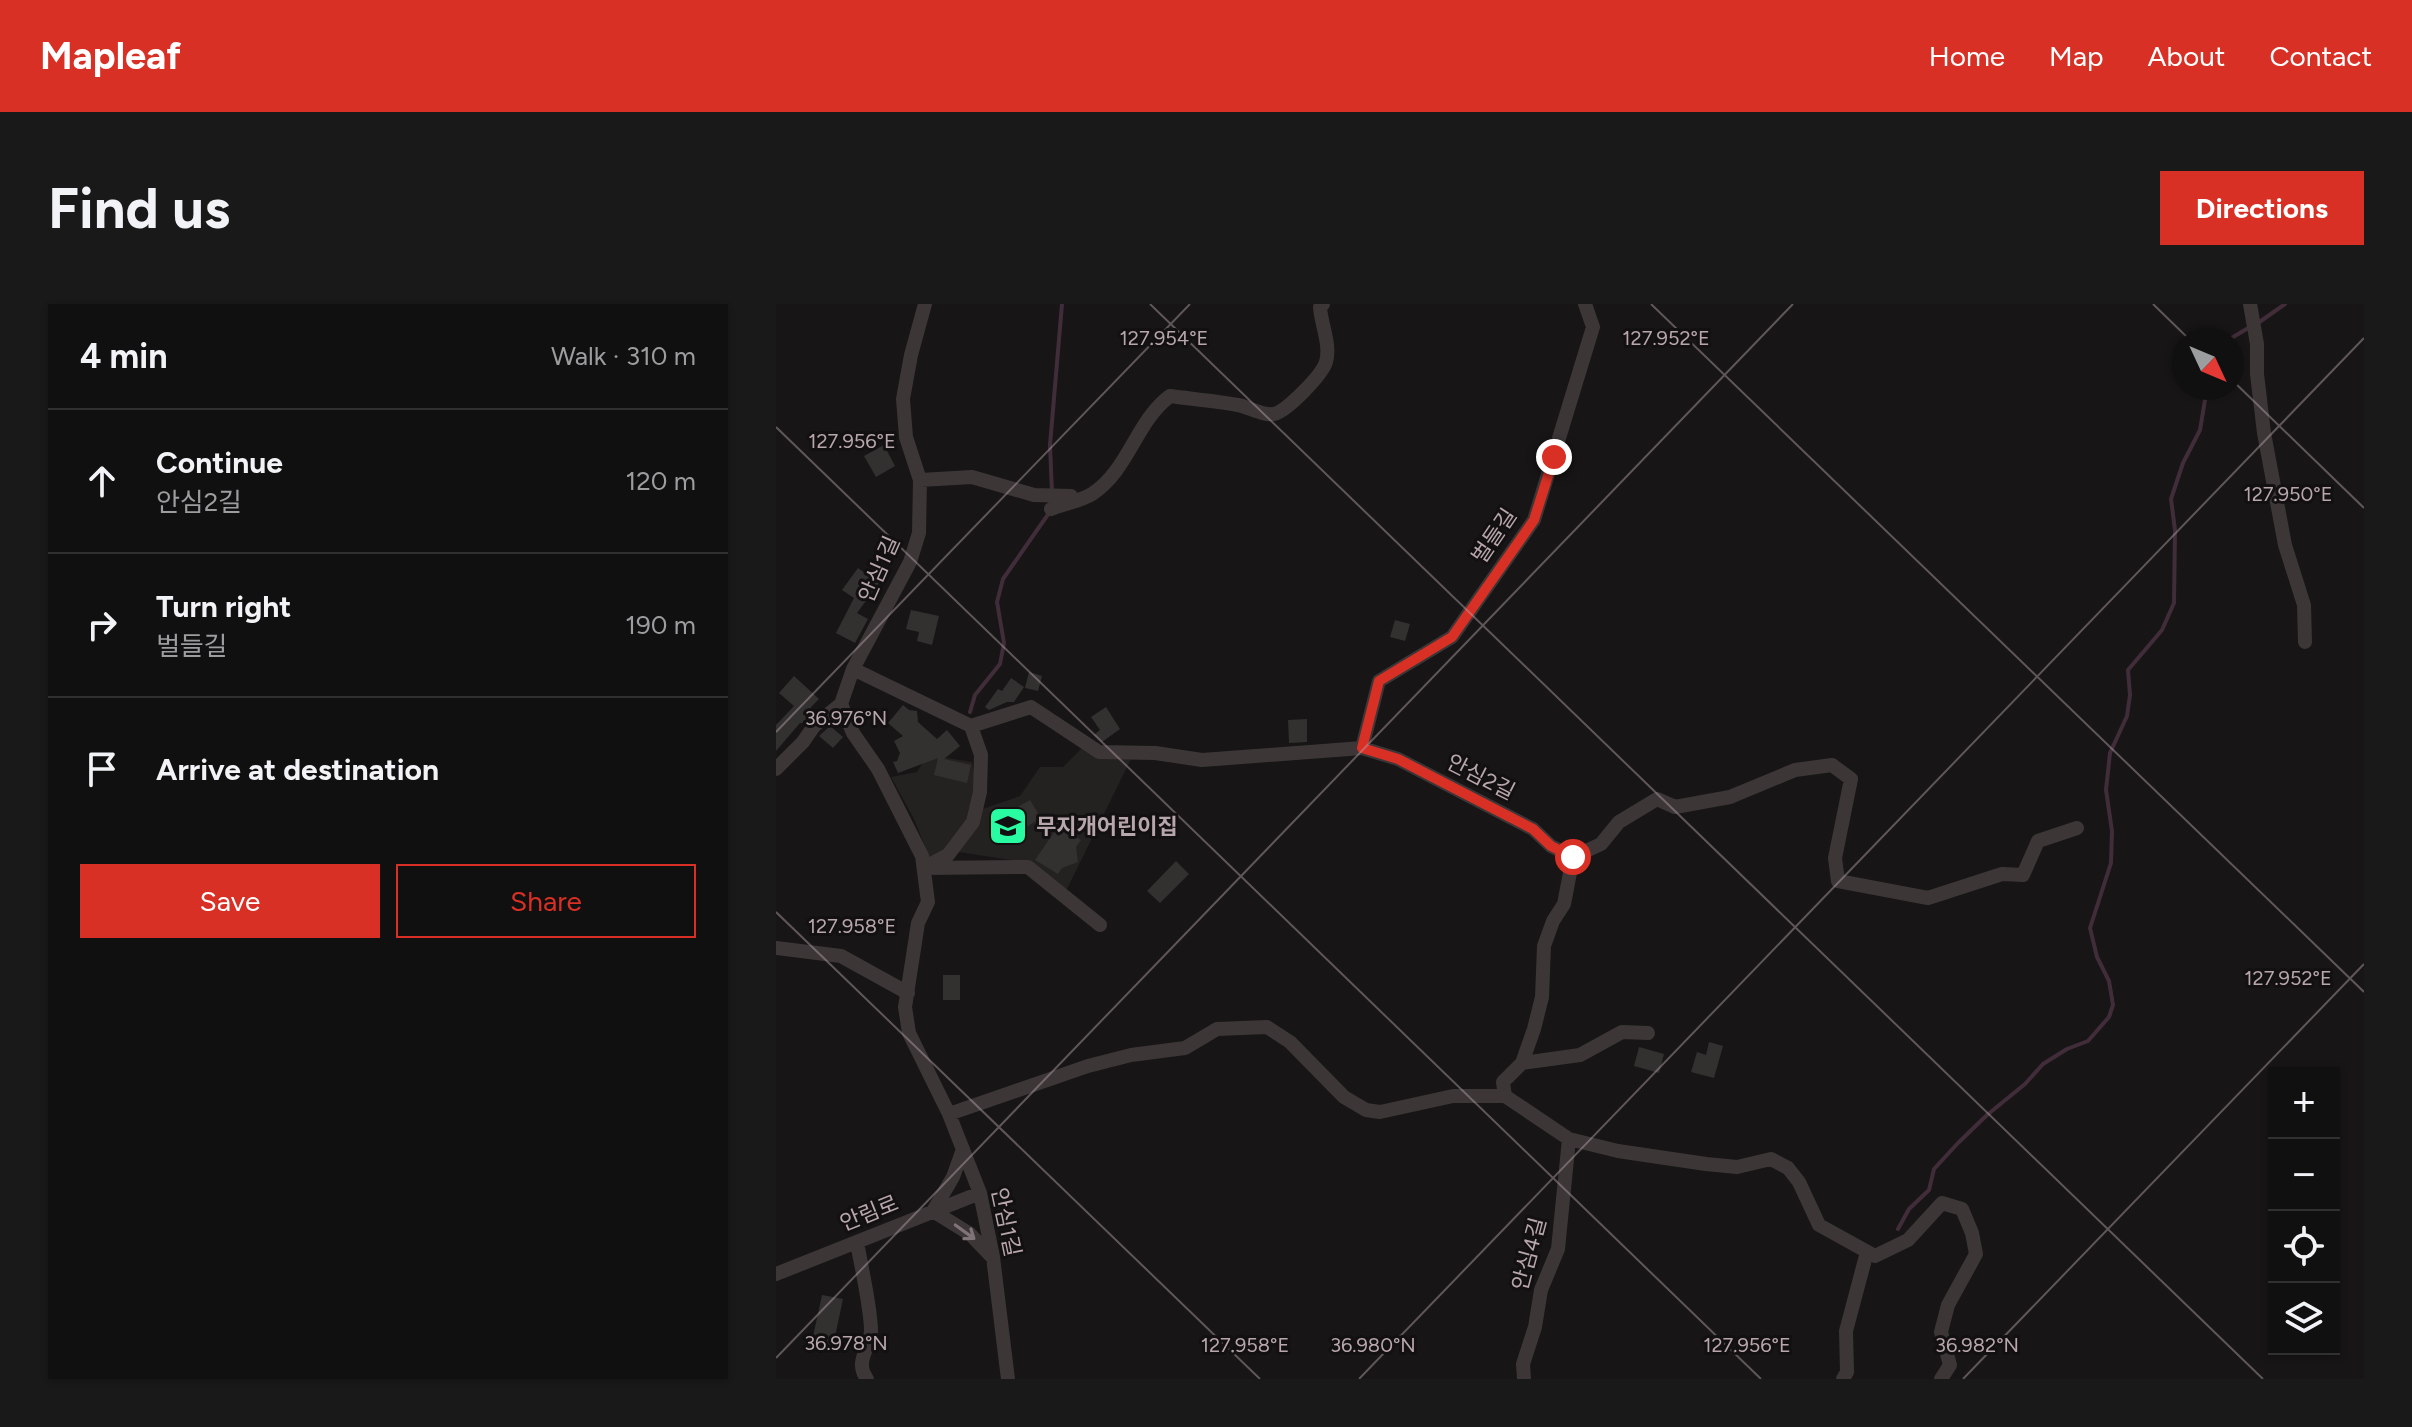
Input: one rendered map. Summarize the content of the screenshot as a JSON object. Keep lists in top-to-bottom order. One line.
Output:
{"streets":{"street":["벌들길","안심1길","안심2길","안림로","안심4길"]},"crossings":[["벌들길","안심2길"],["안심1길","안림로"]],"places":{"school or university":["무지개어린이집"]},"north":"bottom right","page":{"header":"Mapleaf","nav":["Home","Map","About","Contact"],"buttons":["Directions",["Save","Share"]],"title":"Find us","heading":["4 min","Walk · 310 m"],"list":[["Continue","안심2길","120 m"],["Turn right","벌들길","190 m"],"Arrive at destination"],"map_buttons":["+","−"]},"coordinates":["127.954°E","127.952°E","127.956°E","127.950°E","36.976°N","127.958°E","36.978°N","36.980°N","36.982°N"]}
